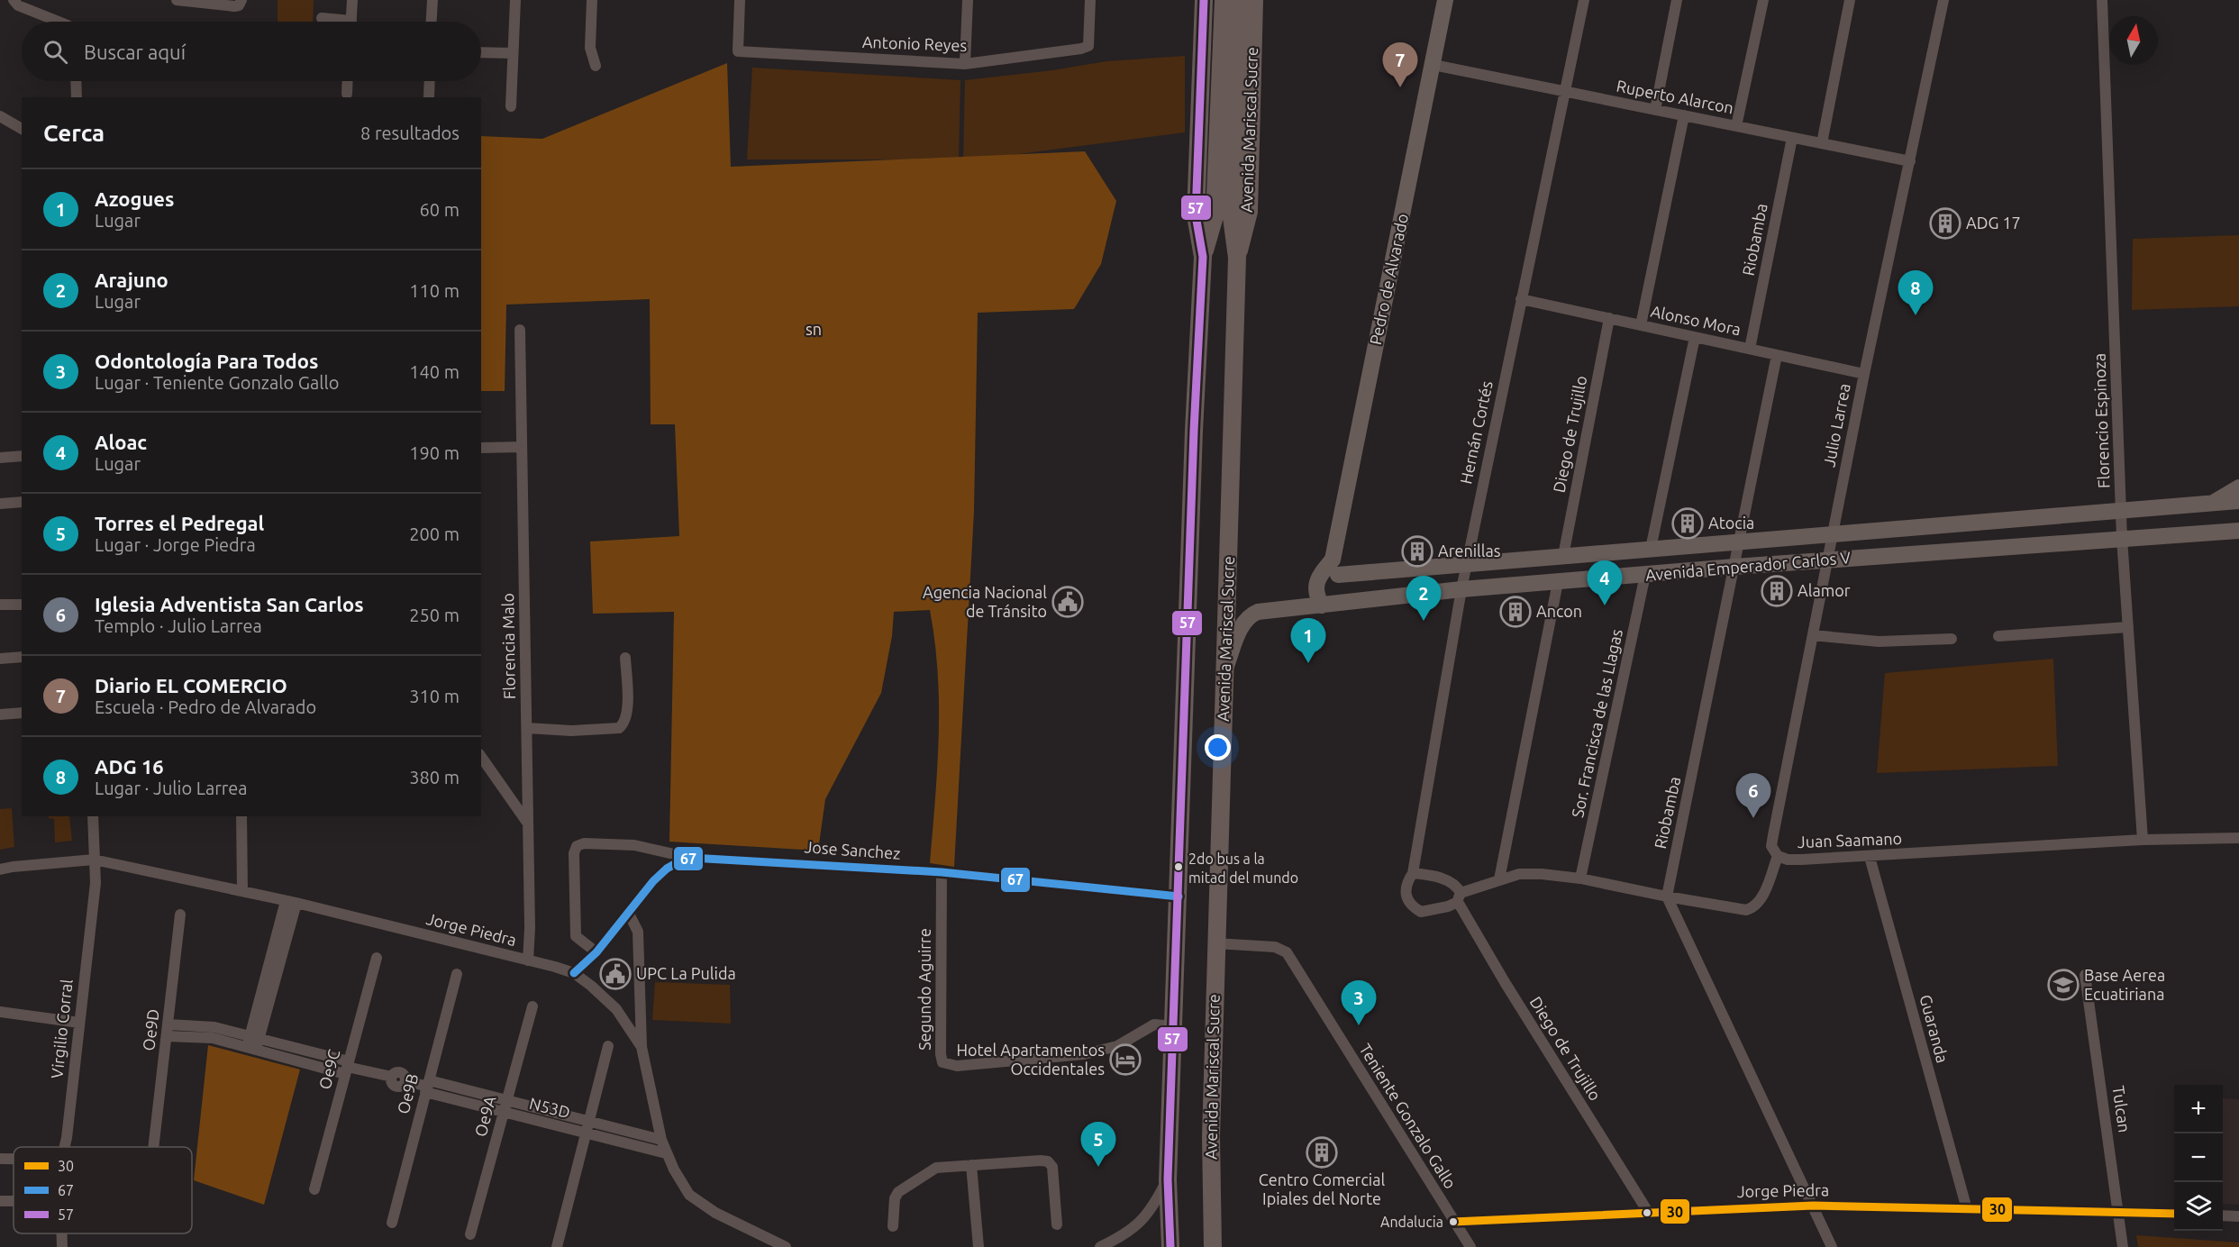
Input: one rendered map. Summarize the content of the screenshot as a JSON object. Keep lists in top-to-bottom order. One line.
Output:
{"streets":{"main road":["Avenida Mariscal Sucre","Pedro de Alvarado","Avenida Emperador Carlos V"],"street":["Antonio Reyes","Ruperto Alarcon","Riobamba","Alonso Mora","Florencio Espinoza","Julio Larrea","Hernán Cortés","Diego de Trujillo","Florencia Malo","Sor. Francisca de las Llagas","Juan Saamano","Jose Sanchez","Jorge Piedra","Segundo Aguirre","Virgilio Corral","Guaranda","Oe9D","Oe9C","Oe9B","N53D","Tulcan","Oe9A","Teniente Gonzalo Gallo"]},"crossings":[["Ruperto Alarcon","Riobamba"],["Ruperto Alarcon","Pedro de Alvarado"],["Ruperto Alarcon","Julio Larrea"],["Ruperto Alarcon","Hernán Cortés"],["Avenida Mariscal Sucre","Avenida Emperador Carlos V"],["Avenida Mariscal Sucre","Jose Sanchez"],["Avenida Mariscal Sucre","Segundo Aguirre"],["Avenida Mariscal Sucre","Teniente Gonzalo Gallo"],["Riobamba","Alonso Mora"],["Riobamba","Avenida Emperador Carlos V"],["Riobamba","Juan Saamano"],["Pedro de Alvarado","Avenida Emperador Carlos V"],["Alonso Mora","Julio Larrea"],["Alonso Mora","Hernán Cortés"],["Alonso Mora","Diego de Trujillo"],["Florencio Espinoza","Avenida Emperador Carlos V"],["Florencio Espinoza","Juan Saamano"],["Julio Larrea","Avenida Emperador Carlos V"],["Julio Larrea","Juan Saamano"],["Hernán Cortés","Diego de Trujillo"],["Hernán Cortés","Avenida Emperador Carlos V"],["Hernán Cortés","Juan Saamano"],["Diego de Trujillo","Avenida Emperador Carlos V"],["Diego de Trujillo","Juan Saamano"],["Diego de Trujillo","Jorge Piedra"],["Avenida Emperador Carlos V","Sor. Francisca de las Llagas"],["Florencia Malo","Jorge Piedra"],["Sor. Francisca de las Llagas","Juan Saamano"],["Juan Saamano","Guaranda"],["Jose Sanchez","Jorge Piedra"],["Jose Sanchez","Segundo Aguirre"],["Jorge Piedra","Virgilio Corral"],["Jorge Piedra","Guaranda"],["Jorge Piedra","N53D"],["Jorge Piedra","Tulcan"],["Jorge Piedra","Teniente Gonzalo Gallo"],["Oe9B","N53D"],["N53D","Oe9A"]],"parks":["sn"],"places":{"building":["ADG 17","Atocia","Arenillas","Alamor","Ancon","Centro Comercial Ipiales del Norte"],"public building":["Agencia Nacional de Tránsito","UPC La Pulida"],"other":["2do bus a la mitad del mundo","Andalucia"],"school or university":["Base Aerea Ecuatiriana"],"hotel":["Hotel Apartamentos Occidentales"]},"lines":["transit line 57","transit line 67","transit line 30"],"legend":["30","67","57"],"north":"top","page":{"search":"Buscar aquí","pins":["7","8","4","2","1","6","3","5"],"heading":["Cerca","8 resultados"],"list":[{"mark":"1","name":"Azogues","note":"Lugar","value":"60 m"},{"mark":"2","name":"Arajuno","note":"Lugar","value":"110 m"},{"mark":"3","name":"Odontología Para Todos","note":"Lugar · Teniente Gonzalo Gallo","value":"140 m"},{"mark":"4","name":"Aloac","note":"Lugar","value":"190 m"},{"mark":"5","name":"Torres el Pedregal","note":"Lugar · Jorge Piedra","value":"200 m"},{"mark":"6","name":"Iglesia Adventista San Carlos","note":"Templo · Julio Larrea","value":"250 m"},{"mark":"7","name":"Diario EL COMERCIO","note":"Escuela · Pedro de Alvarado","value":"310 m"},{"mark":"8","name":"ADG 16","note":"Lugar · Julio Larrea","value":"380 m"}],"map_buttons":["+","−"]}}
